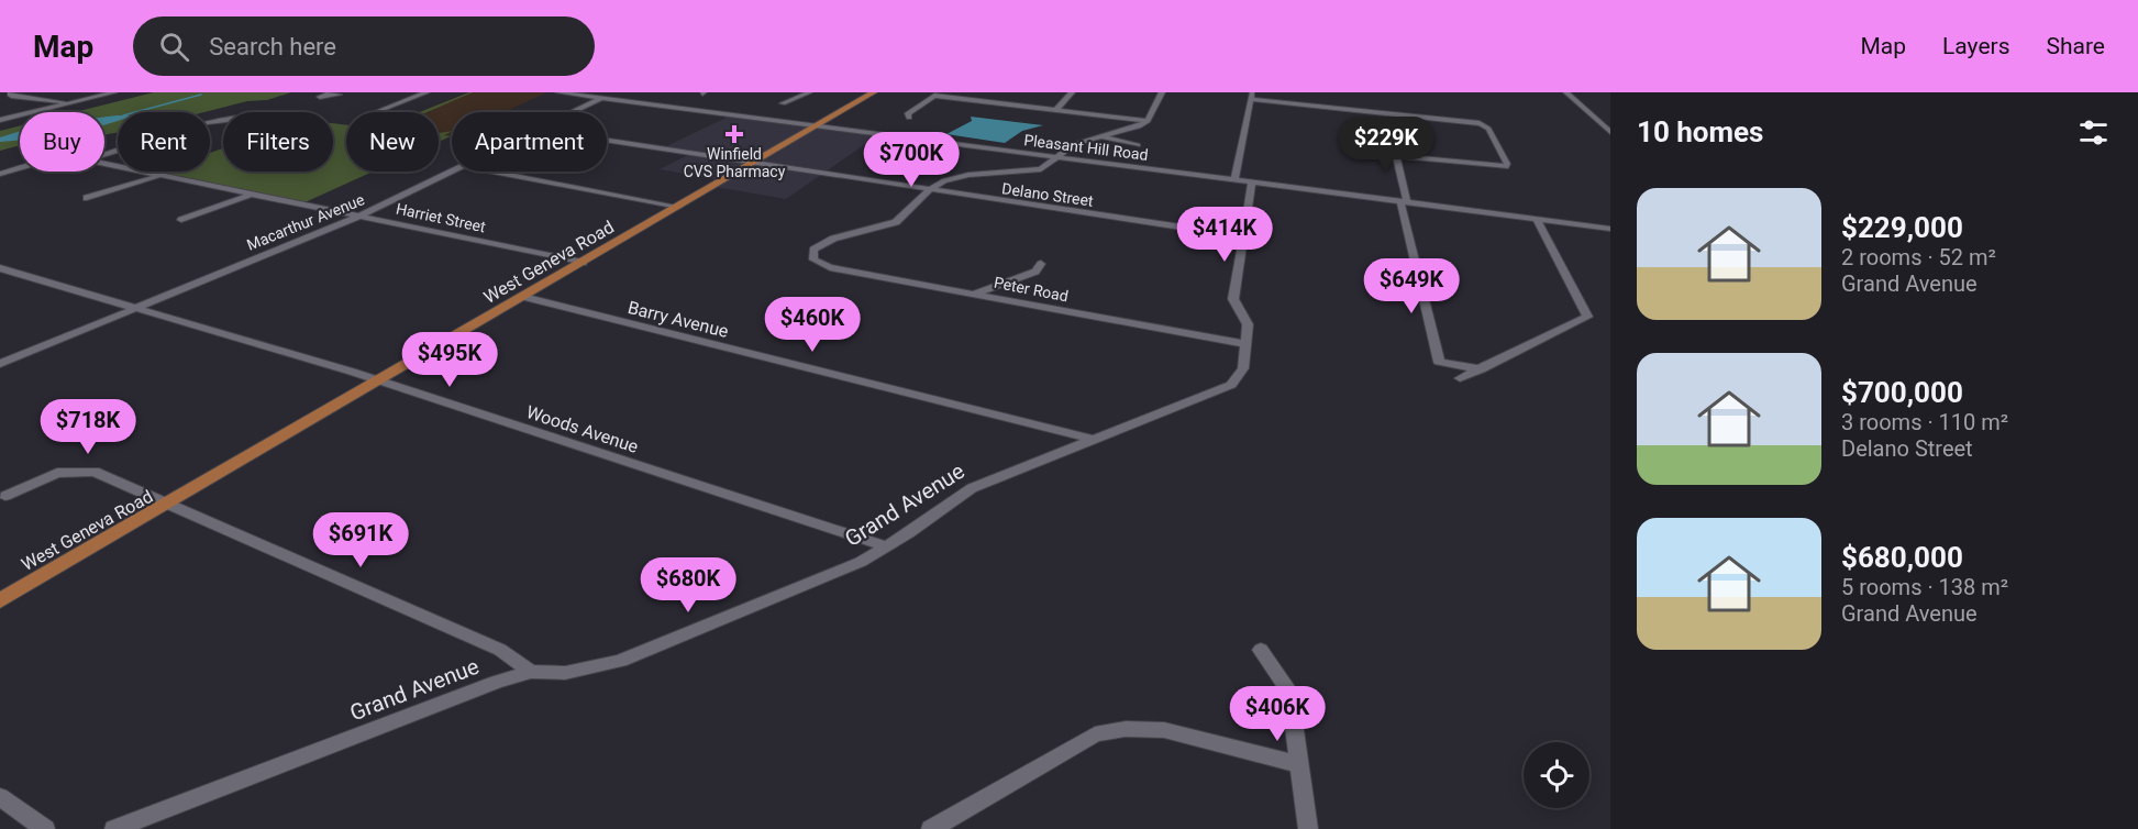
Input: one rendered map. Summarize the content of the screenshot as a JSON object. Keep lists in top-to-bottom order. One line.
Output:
{"streets":{"main road":["West Geneva Road"],"street":["Pleasant Hill Road","Delano Street","Harriet Street","Macarthur Avenue","Peter Road","Barry Avenue","Woods Avenue","Grand Avenue"]},"crossings":[["Pleasant Hill Road","Macarthur Avenue"],["Pleasant Hill Road","West Geneva Road"],["Pleasant Hill Road","Grand Avenue"],["Delano Street","West Geneva Road"],["Delano Street","Peter Road"],["Delano Street","Grand Avenue"],["Harriet Street","Macarthur Avenue"],["Harriet Street","West Geneva Road"],["Macarthur Avenue","Woods Avenue"],["West Geneva Road","Barry Avenue"],["West Geneva Road","Woods Avenue"],["Peter Road","Grand Avenue"],["Barry Avenue","Grand Avenue"],["Woods Avenue","Grand Avenue"]],"places":{"health":["Winfield CVS Pharmacy"]},"page":{"header":"Map","search":"Search here","nav":["Map","Layers","Share"],"heading":"10 homes","chip":["Buy","Rent","Filters","New","Apartment"],"price":["$229K","$700K","$414K","$649K","$460K","$495K","$718K","$691K","$680K","$406K"],"list":[{"name":"$229,000","note":"2 rooms · 52 m² · Grand Avenue"},{"name":"$700,000","note":"3 rooms · 110 m² · Delano Street"},{"name":"$680,000","note":"5 rooms · 138 m² · Grand Avenue"}]}}
